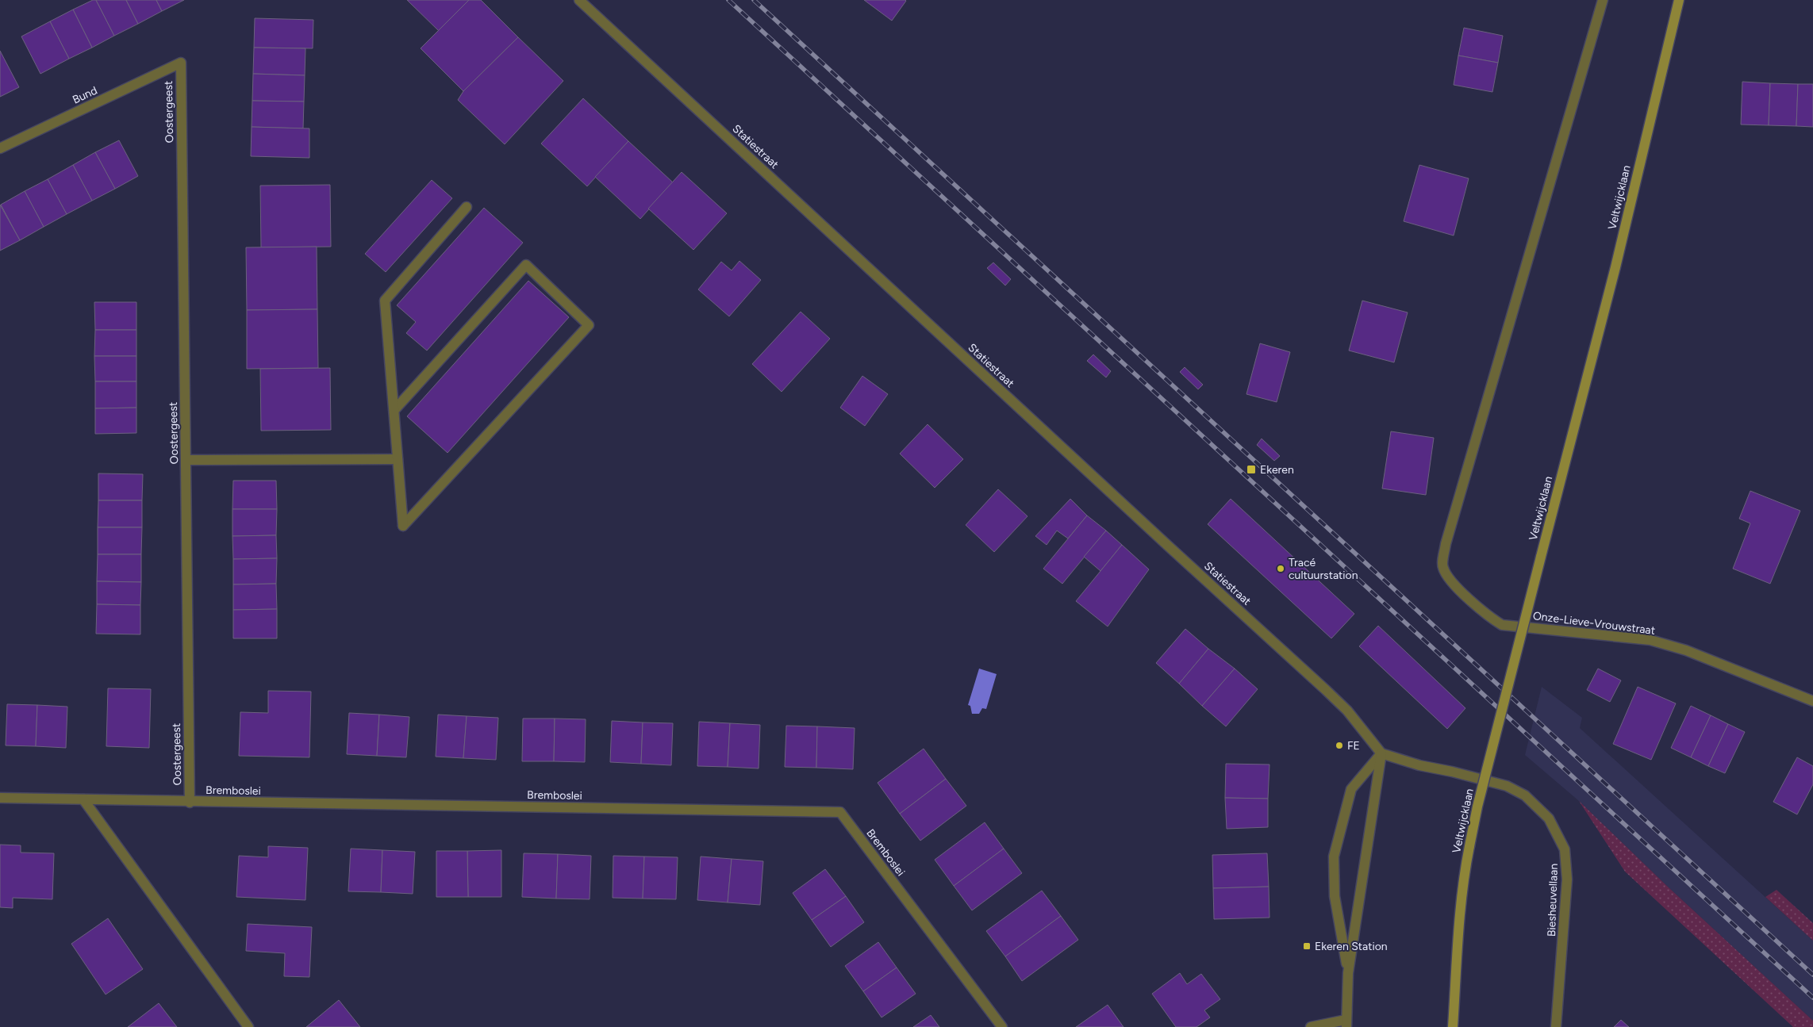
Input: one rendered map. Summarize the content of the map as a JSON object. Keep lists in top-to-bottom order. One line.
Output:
{"streets":{"street":["Bund","Oostergeest","Statiestraat","Veltwijcklaan","Onze-Lieve-Vrouwstraat","Bremboslei","Biesheuvellaan"]},"crossings":[["Bund","Oostergeest"],["Oostergeest","Bremboslei"],["Statiestraat","Biesheuvellaan"]],"places":{"transit":["Ekeren","Ekeren Station"],"other":["Tracé cultuurstation","FE"]}}
